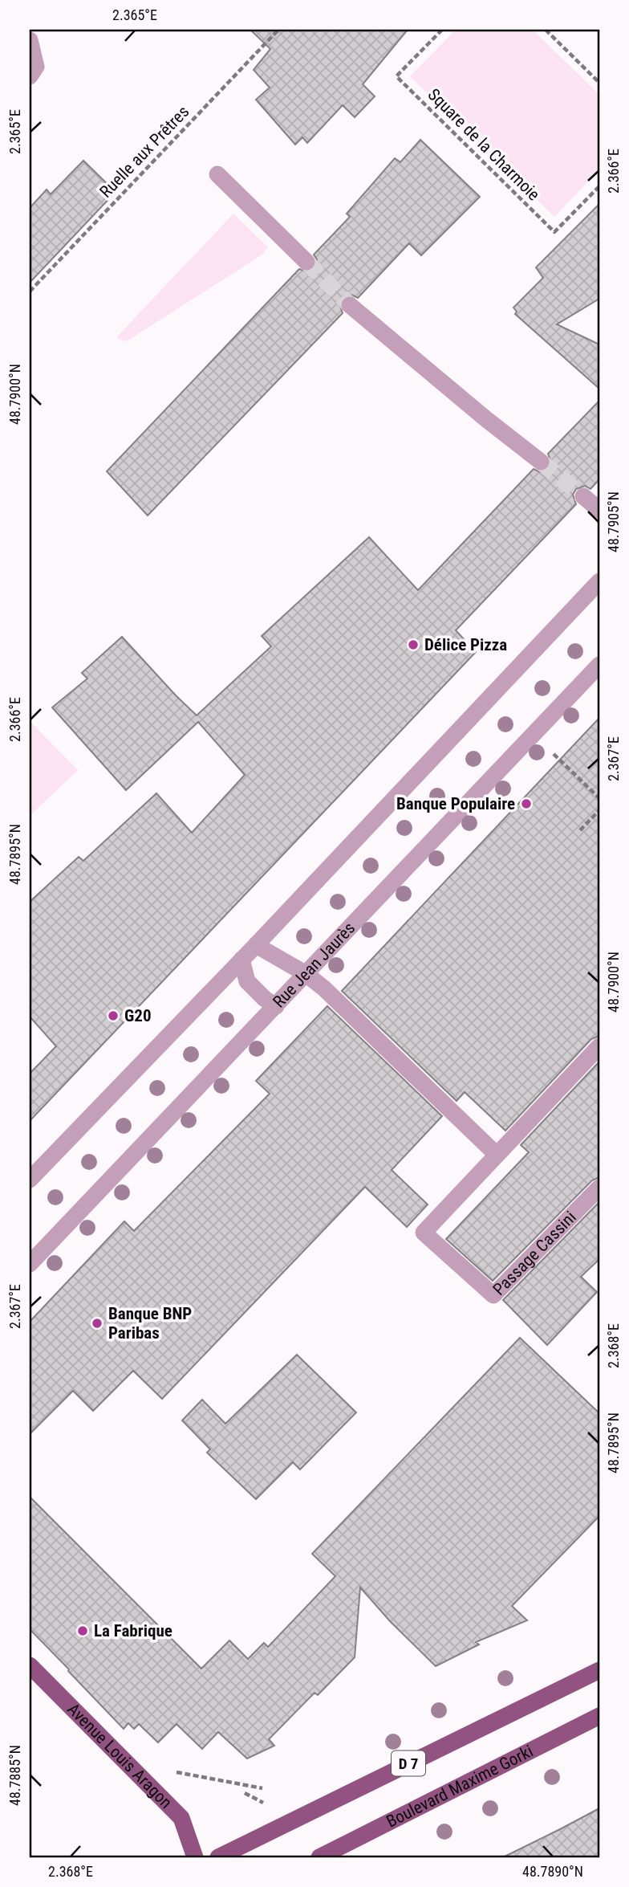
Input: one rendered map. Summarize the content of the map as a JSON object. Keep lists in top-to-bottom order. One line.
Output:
{"streets":{"main road":["Avenue Louis Aragon","D 7","Boulevard Maxime Gorki"],"street":["Rue Jean Jaurès","Passage Cassini"],"path":["Square de la Charmoie","Ruelle aux Prêtres"]},"places":["Délice Pizza","Banque Populaire","G20","Banque BNP Paribas","La Fabrique"],"coordinates":["2.365°E","2.366°E","48.7900°N","48.7905°N","2.367°E","48.7895°N","2.368°E","48.7885°N","48.7890°N"]}
